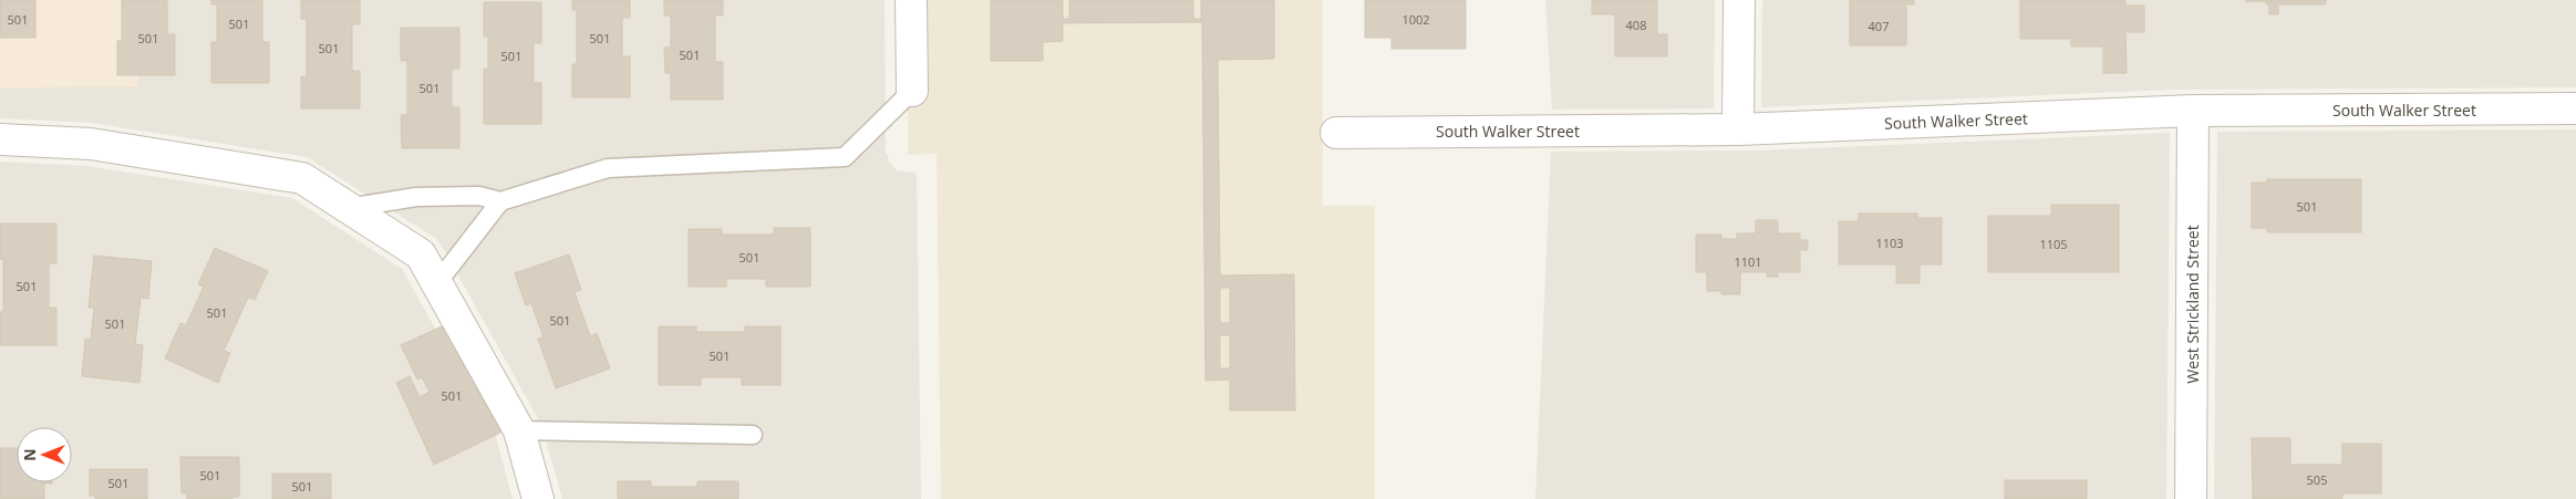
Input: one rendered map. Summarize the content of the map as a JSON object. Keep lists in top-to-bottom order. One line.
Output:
{"streets":{"street":["South Walker Street","West Strickland Street"]},"crossings":[["South Walker Street","West Strickland Street"]],"house_numbers":["501","1002","501","408","407","501","501","501","501","501","501","501","1103","1105","501","1101","501","501","501","501","501","501","501","505","501","501"],"north":"left"}
